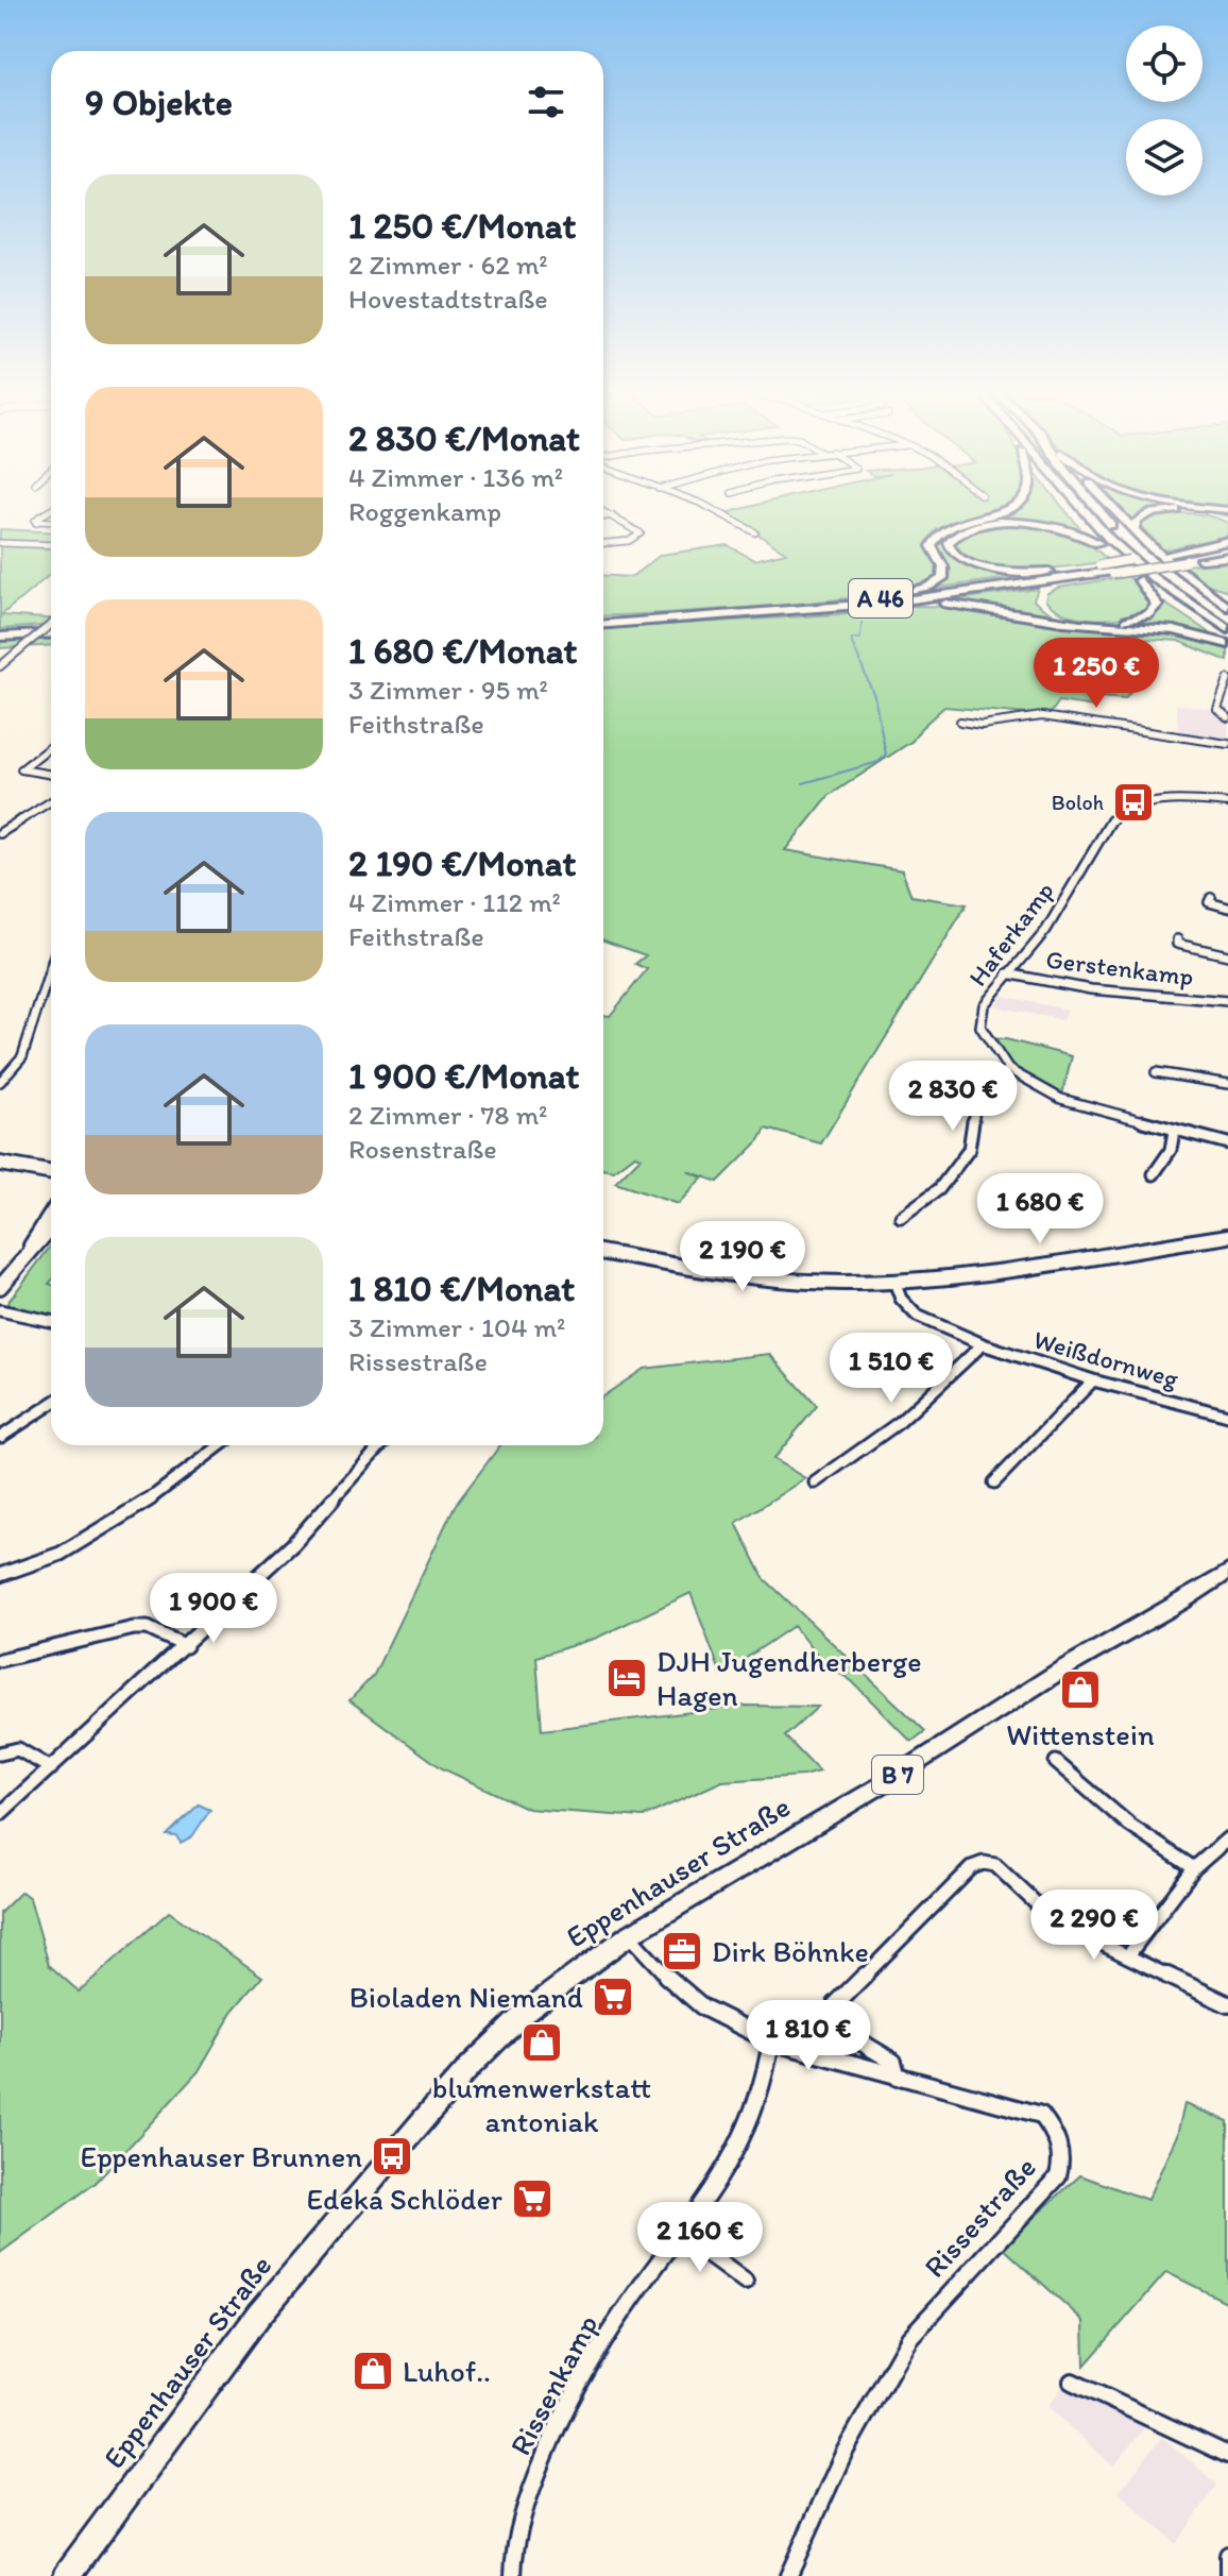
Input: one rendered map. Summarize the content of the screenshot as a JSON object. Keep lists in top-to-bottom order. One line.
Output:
{"streets":{"highway":["A 46"],"main road":["B 7","Eppenhauser Straße"],"street":["Haferkamp","Gerstenkamp","Weißdornweg","Rissestraße","Rissenkamp"]},"crossings":[["Haferkamp","Gerstenkamp"],["Eppenhauser Straße","Rissestraße"],["Rissestraße","Rissenkamp"]],"places":{"bus stop":["Boloh","Eppenhauser Brunnen"],"hotel":["DJH Jugendherberge Hagen"],"shop":["Wittenstein","blumenwerkstatt antoniak","Luhof.."],"office":["Dirk Böhnke"],"supermarket":["Bioladen Niemand","Edeka Schlöder"]},"page":{"heading":"9 Objekte","list":[{"name":"1 250 €/Monat","note":"2 Zimmer · 62 m² · Hovestadtstraße"},{"name":"2 830 €/Monat","note":"4 Zimmer · 136 m² · Roggenkamp"},{"name":"1 680 €/Monat","note":"3 Zimmer · 95 m² · Feithstraße"},{"name":"2 190 €/Monat","note":"4 Zimmer · 112 m² · Feithstraße"},{"name":"1 900 €/Monat","note":"2 Zimmer · 78 m² · Rosenstraße"},{"name":"1 810 €/Monat","note":"3 Zimmer · 104 m² · Rissestraße"}],"price":["1 250 €","2 830 €","1 680 €","2 190 €","1 510 €","1 900 €","2 290 €","1 810 €","2 160 €"]}}
